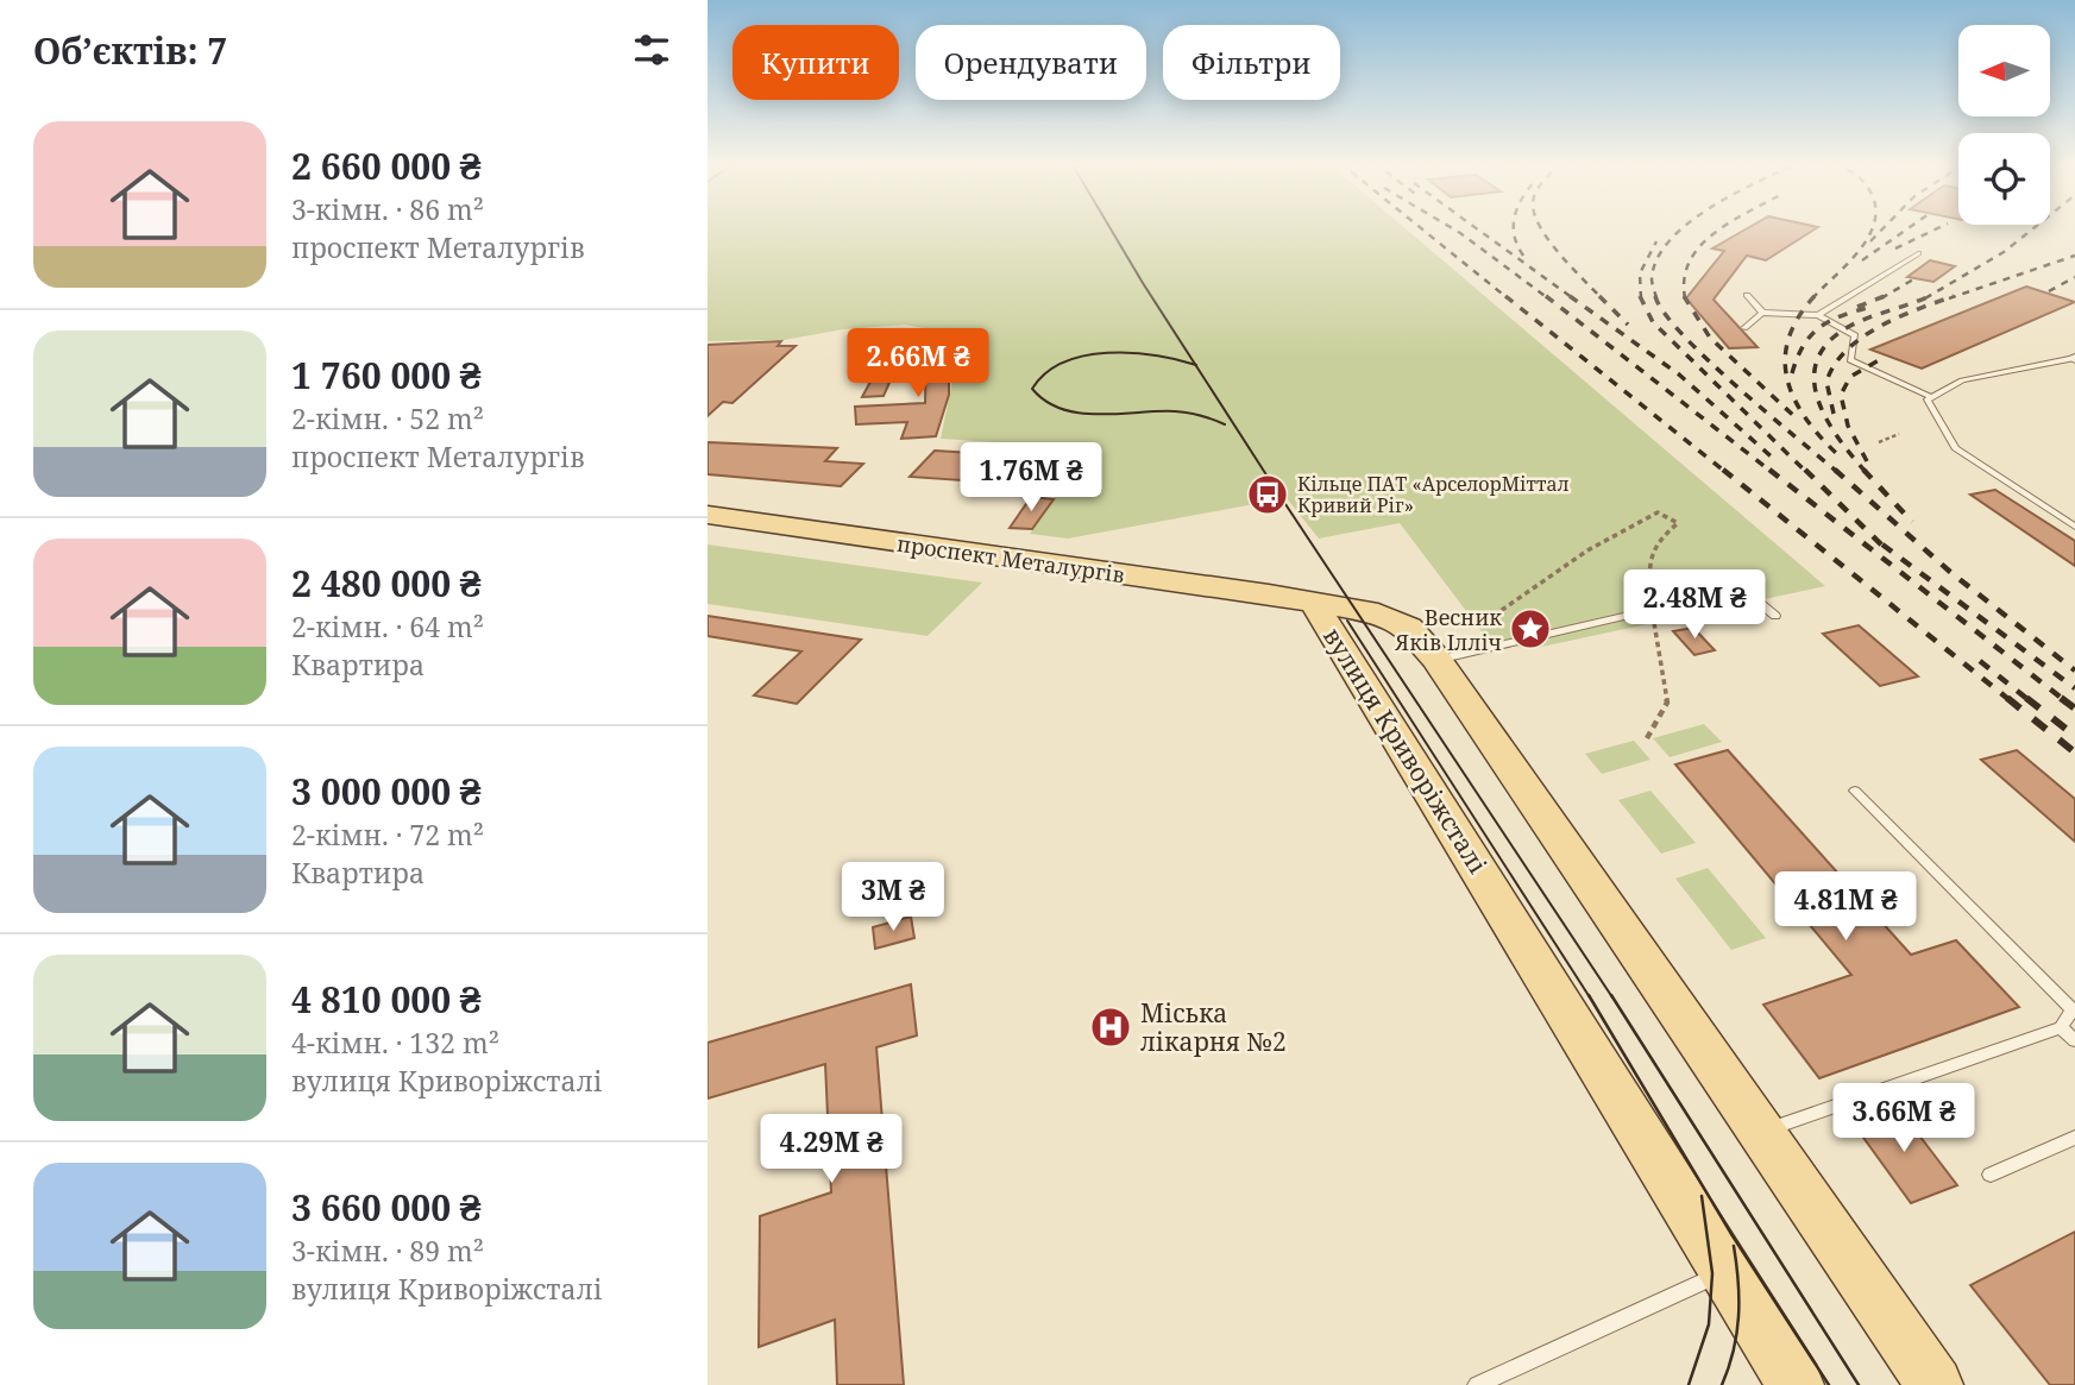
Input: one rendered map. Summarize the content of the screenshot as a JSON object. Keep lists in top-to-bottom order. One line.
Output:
{"streets":{"main road":["проспект Металургів","вулиця Криворіжсталі"]},"crossings":[["проспект Металургів","вулиця Криворіжсталі"]],"places":{"bus stop":["Кільце ПАТ «АрселорМіттал Кривий Ріг»"],"place":["Весник Яків Ілліч"],"hospital":["Міська лікарня №2"]},"north":"left","page":{"heading":"Об’єктів: 7","chip":["Купити","Орендувати","Фільтри"],"list":[{"name":"2 660 000 ₴","note":"3-кімн. · 86 m² · проспект Металургів"},{"name":"1 760 000 ₴","note":"2-кімн. · 52 m² · проспект Металургів"},{"name":"2 480 000 ₴","note":"2-кімн. · 64 m² · Квартира"},{"name":"3 000 000 ₴","note":"2-кімн. · 72 m² · Квартира"},{"name":"4 810 000 ₴","note":"4-кімн. · 132 m² · вулиця Криворіжсталі"},{"name":"3 660 000 ₴","note":"3-кімн. · 89 m² · вулиця Криворіжсталі"}],"price":["2.66M ₴","1.76M ₴","2.48M ₴","3M ₴","4.81M ₴","3.66M ₴","4.29M ₴"]}}
